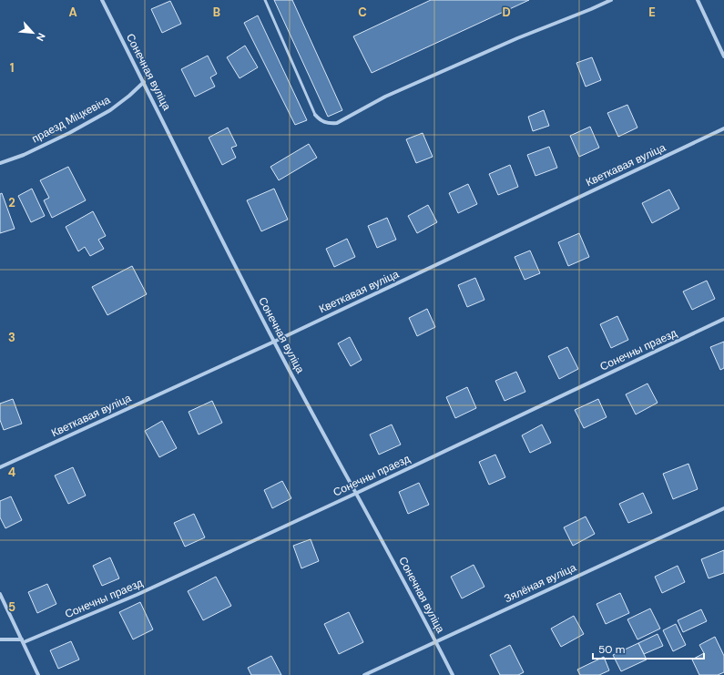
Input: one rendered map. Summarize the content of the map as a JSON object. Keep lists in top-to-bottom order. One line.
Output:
{"streets":{"street":["Сонечная вуліца","праезд Міцкевіча","Кветкавая вуліца","Сонечны праезд","Зялёная вуліца"]},"crossings":[["Сонечная вуліца","праезд Міцкевіча"],["Сонечная вуліца","Кветкавая вуліца"],["Сонечная вуліца","Сонечны праезд"],["Сонечная вуліца","Зялёная вуліца"]],"scale_bar":"50 m","north":"bottom right","grid":{"columns":["A","B","C","D","E"],"rows":["1","2","3","4","5"]}}
